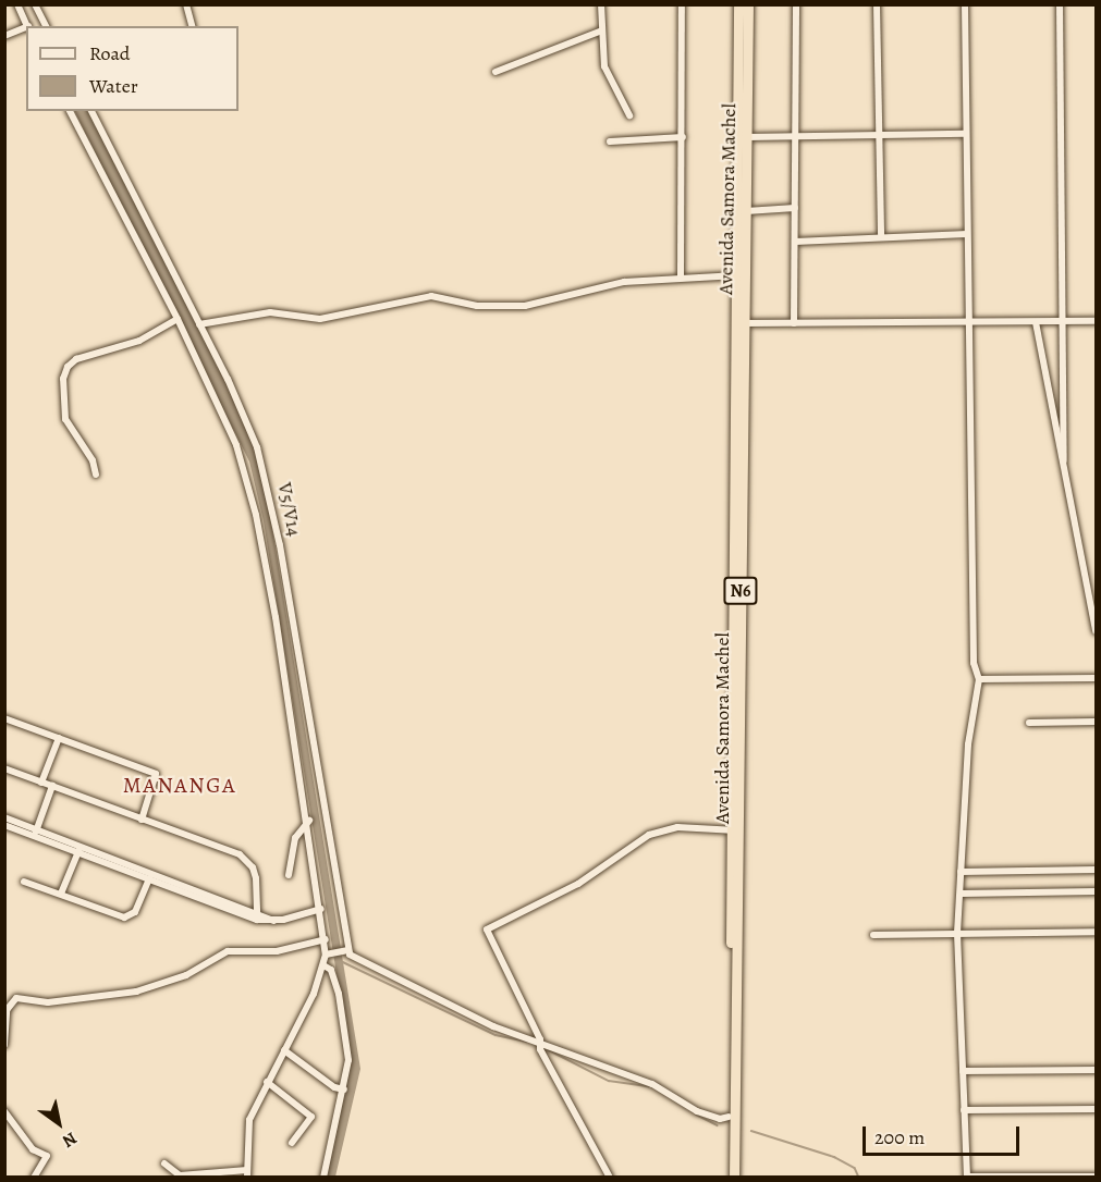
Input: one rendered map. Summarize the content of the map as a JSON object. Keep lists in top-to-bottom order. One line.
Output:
{"streets":{"highway":["Avenida Samora Machel","N6"],"street":["V5/V14"]},"districts":["MANANGA"],"legend":["Road","Water"],"scale_bar":"200 m","north":"bottom right"}
